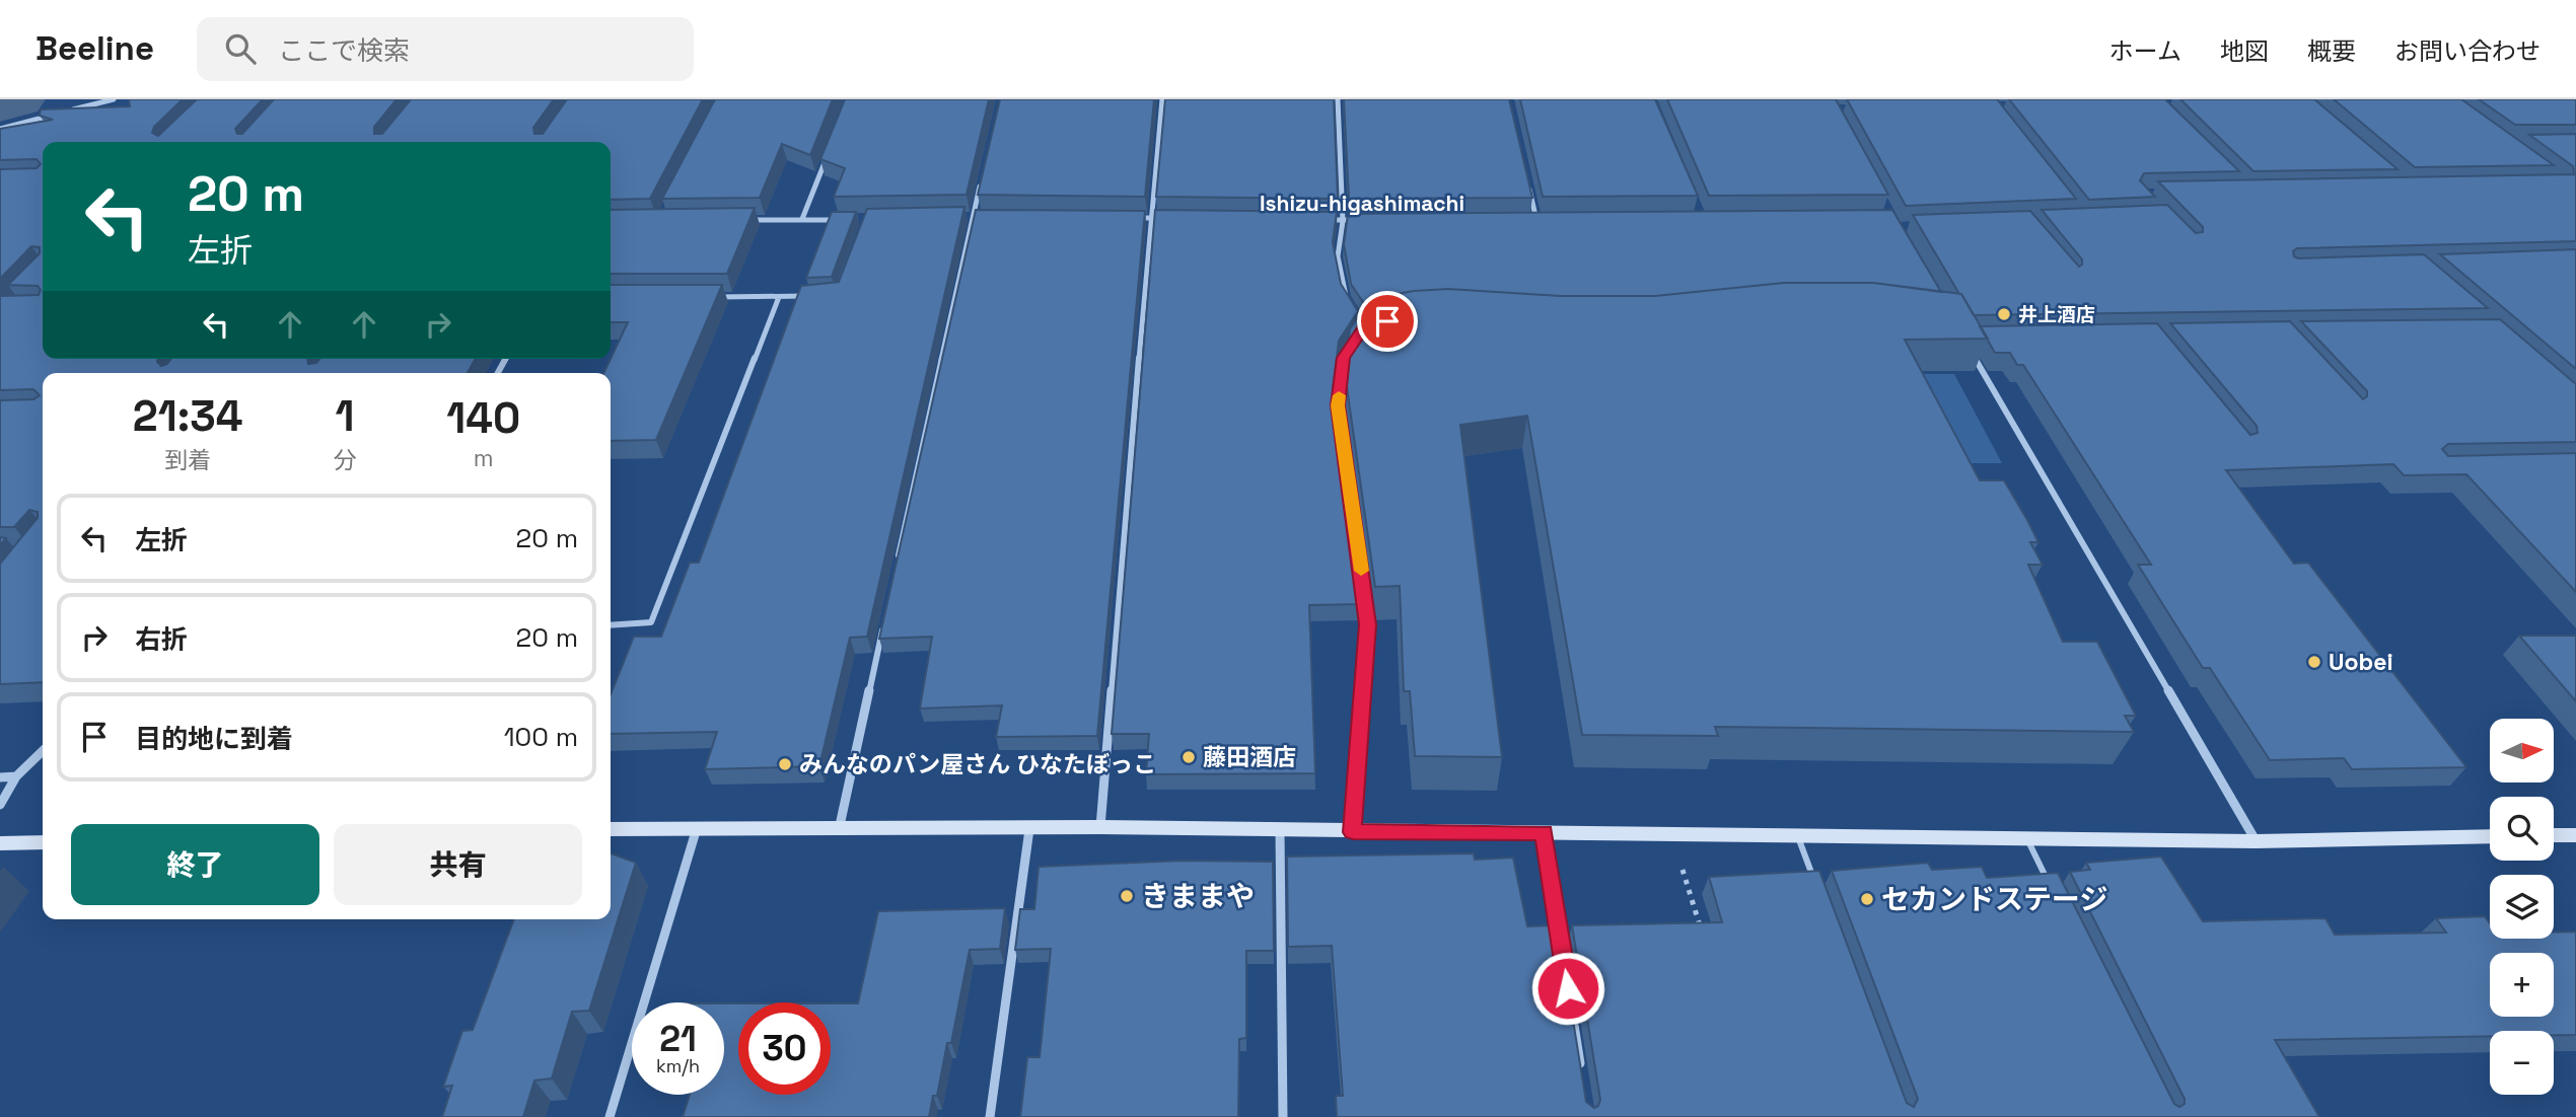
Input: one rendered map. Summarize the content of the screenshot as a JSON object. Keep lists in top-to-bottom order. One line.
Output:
{"districts":["Ishizu-higashimachi"],"places":["井上酒店","Uobei","藤田酒店","みんなのパン屋さん ひなたぼっこ","きままや","セカンドステージ"],"north":"right","page":{"header":"Beeline","search":"ここで検索","nav":["ホーム","地図","概要","お問い合わせ"],"turn":["20 m","左折"],"eta":["21:34","到着","1","分","140","m"],"list":[{"name":"左折","value":"20 m"},{"name":"右折","value":"20 m"},{"name":"目的地に到着","value":"100 m"}],"map_buttons":["+","−"],"buttons":["終了","共有"],"speed":"21 km/h","limit":"30"}}
